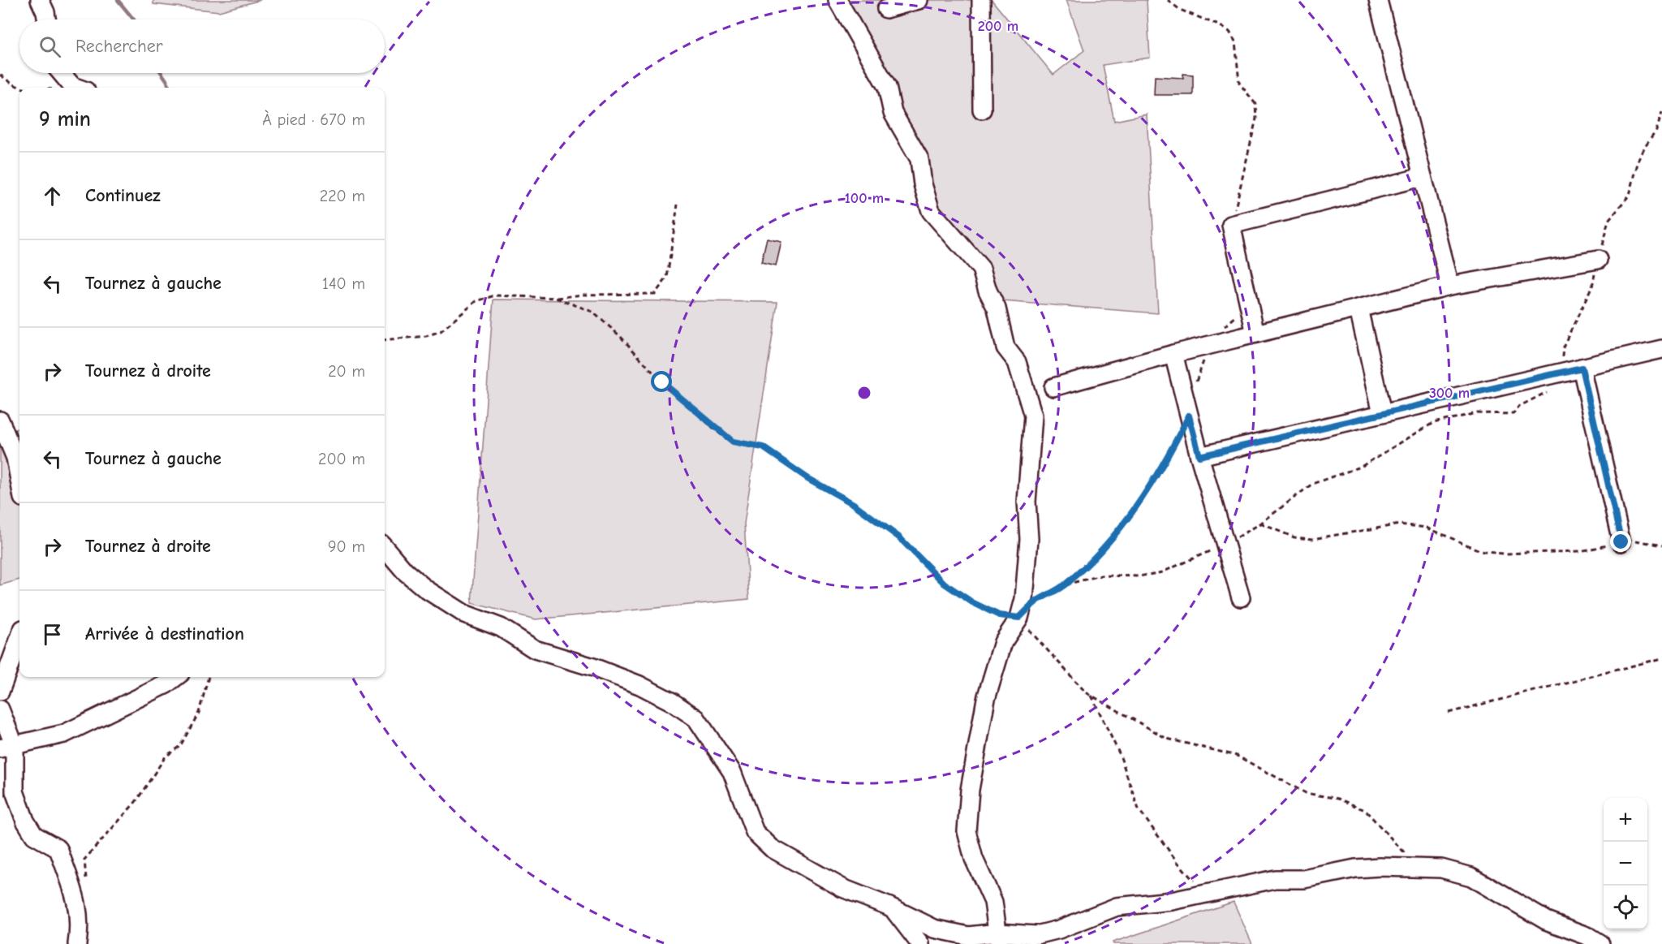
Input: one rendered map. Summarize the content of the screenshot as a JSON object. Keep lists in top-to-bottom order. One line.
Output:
{"page":{"search":"Rechercher","heading":["9 min","À pied · 670 m"],"list":[["Continuez","220 m"],["Tournez à gauche","140 m"],["Tournez à droite","20 m"],["Tournez à gauche","200 m"],["Tournez à droite","90 m"],"Arrivée à destination"],"map_buttons":["+","−"]},"rings":["200 m","100 m","300 m"]}
